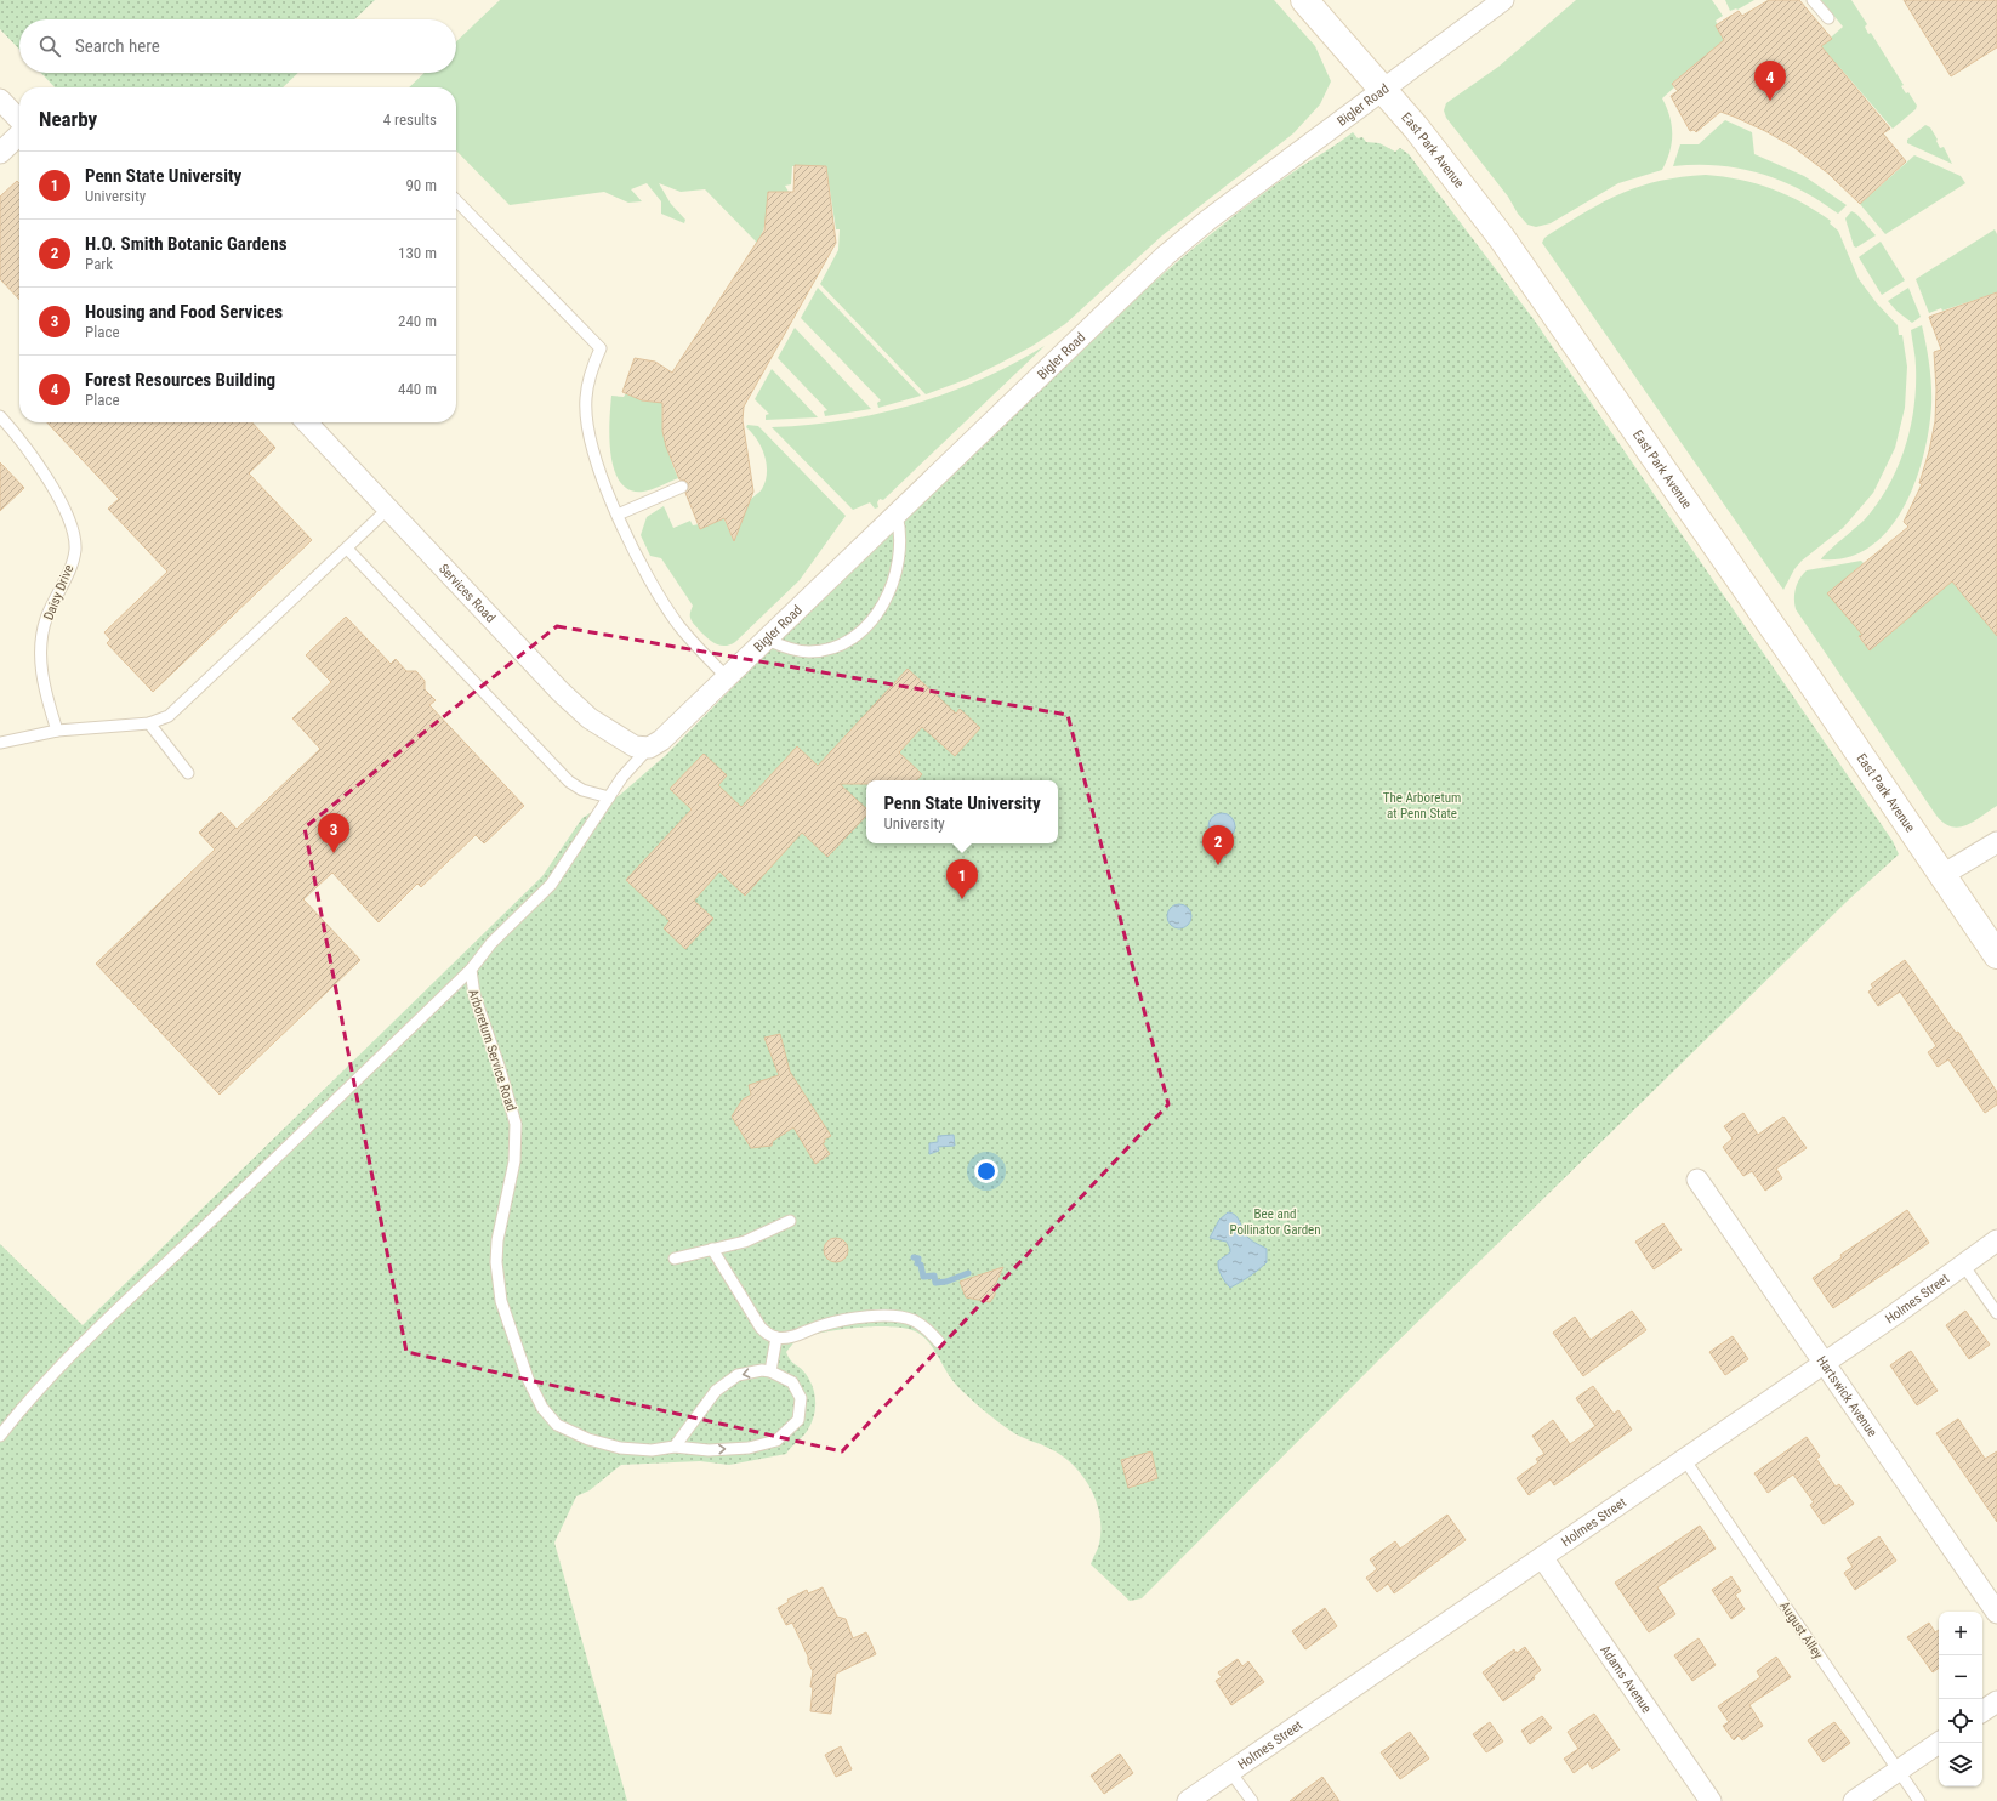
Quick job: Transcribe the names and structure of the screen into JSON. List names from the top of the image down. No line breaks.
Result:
{"streets":{"main road":["East Park Avenue"],"street":["Bigler Road","Services Road","Holmes Street","Hartswick Avenue","Adams Avenue"],"lane":["Daisy Drive","Arboretum Service Road","August Alley"]},"crossings":[["Bigler Road","East Park Avenue"],["Bigler Road","Services Road"],["Bigler Road","Arboretum Service Road"],["Services Road","Arboretum Service Road"],["Holmes Street","Hartswick Avenue"],["Holmes Street","August Alley"],["Holmes Street","Adams Avenue"]],"parks":["The Arboretum at Penn State","Bee and Pollinator Garden"],"page":{"search":"Search here","pins":["4","3","2","1"],"heading":["Nearby","4 results"],"list":[{"mark":"1","name":"Penn State University","note":"University","value":"90 m"},{"mark":"2","name":"H.O. Smith Botanic Gardens","note":"Park","value":"130 m"},{"mark":"3","name":"Housing and Food Services","note":"Place","value":"240 m"},{"mark":"4","name":"Forest Resources Building","note":"Place","value":"440 m"}],"popup":["Penn State University","University"],"map_buttons":["+","−"]}}
